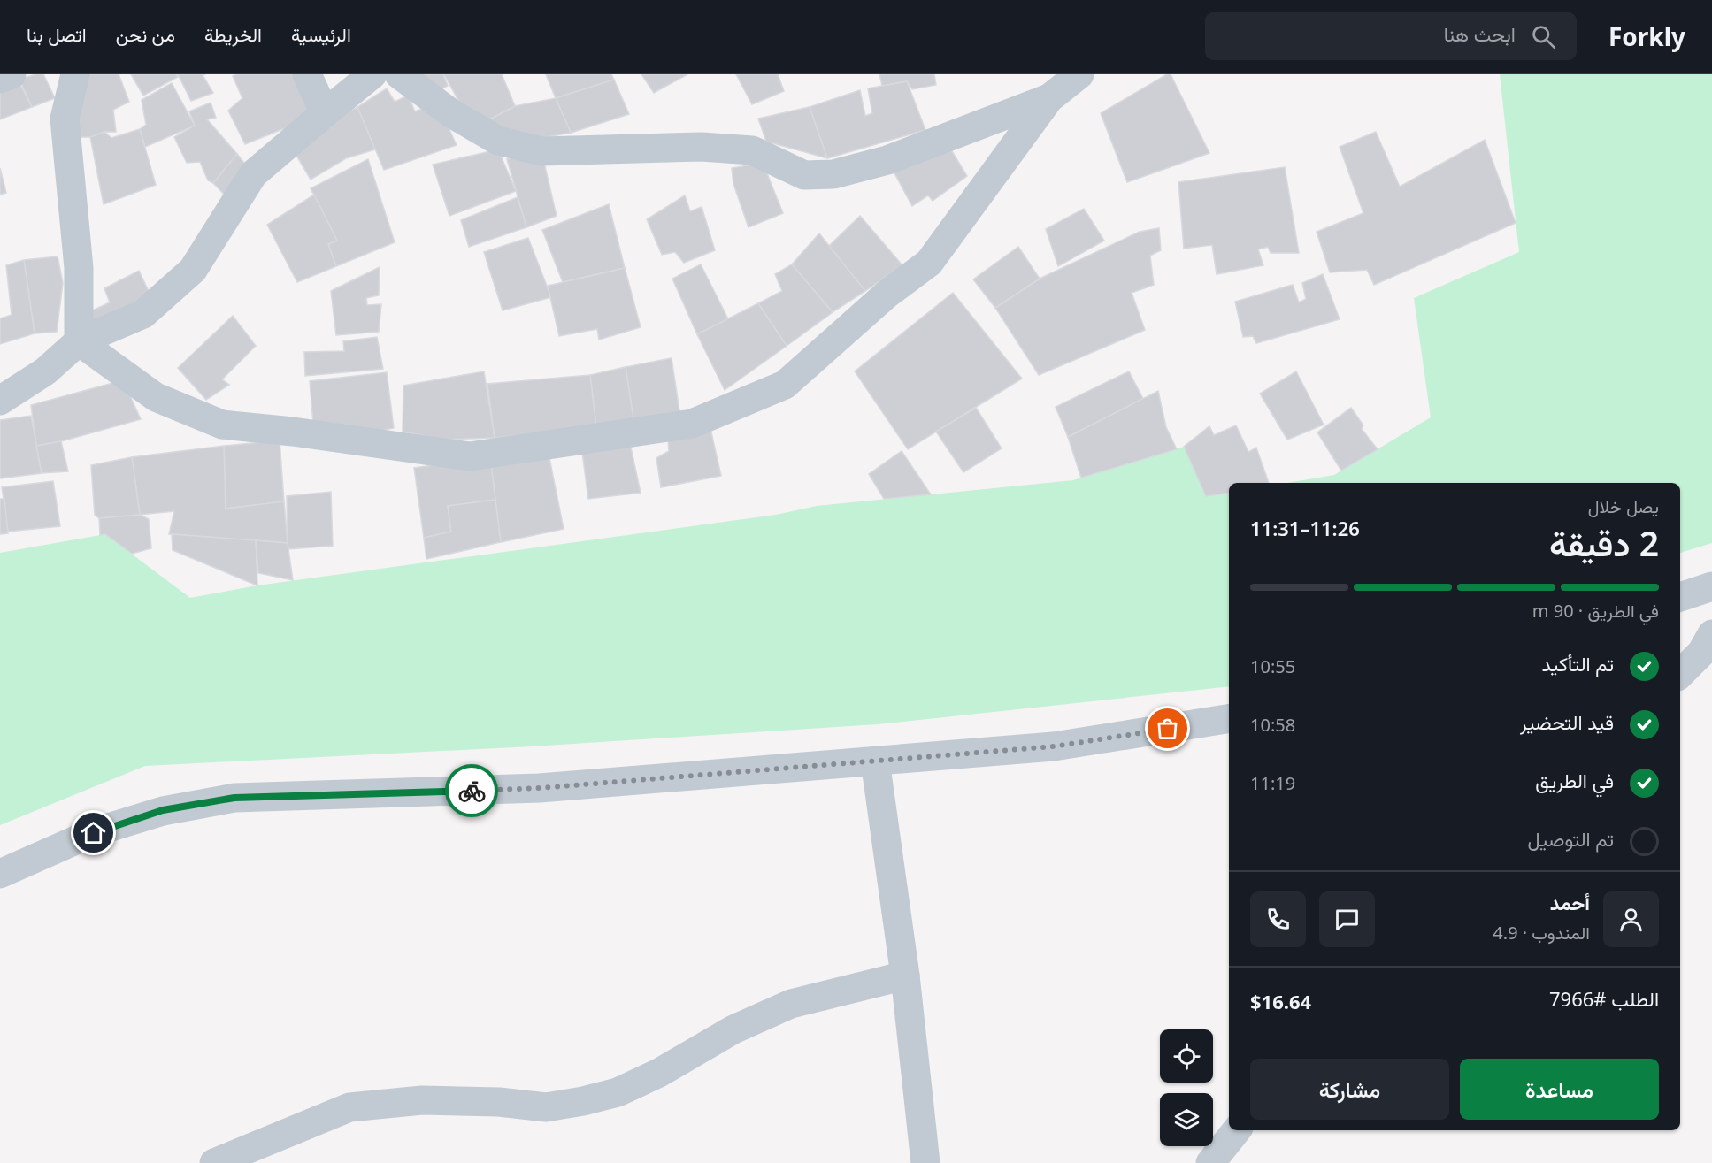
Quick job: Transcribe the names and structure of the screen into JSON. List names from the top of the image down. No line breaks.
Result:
{"page":{"header":"Forkly","search":"ابحث هنا","nav":["الرئيسية","الخريطة","من نحن","اتصل بنا"],"heading":["2 دقيقة","يصل خلال","11:26–11:31"],"panel":["أحمد","المندوب · 4.9","الطلب #7966","$16.64"],"bar":"في الطريق · 90 m","list":[["تم التأكيد","10:55"],["قيد التحضير","10:58"],["في الطريق","11:19"],"تم التوصيل"],"buttons":["مساعدة","مشاركة"]}}
